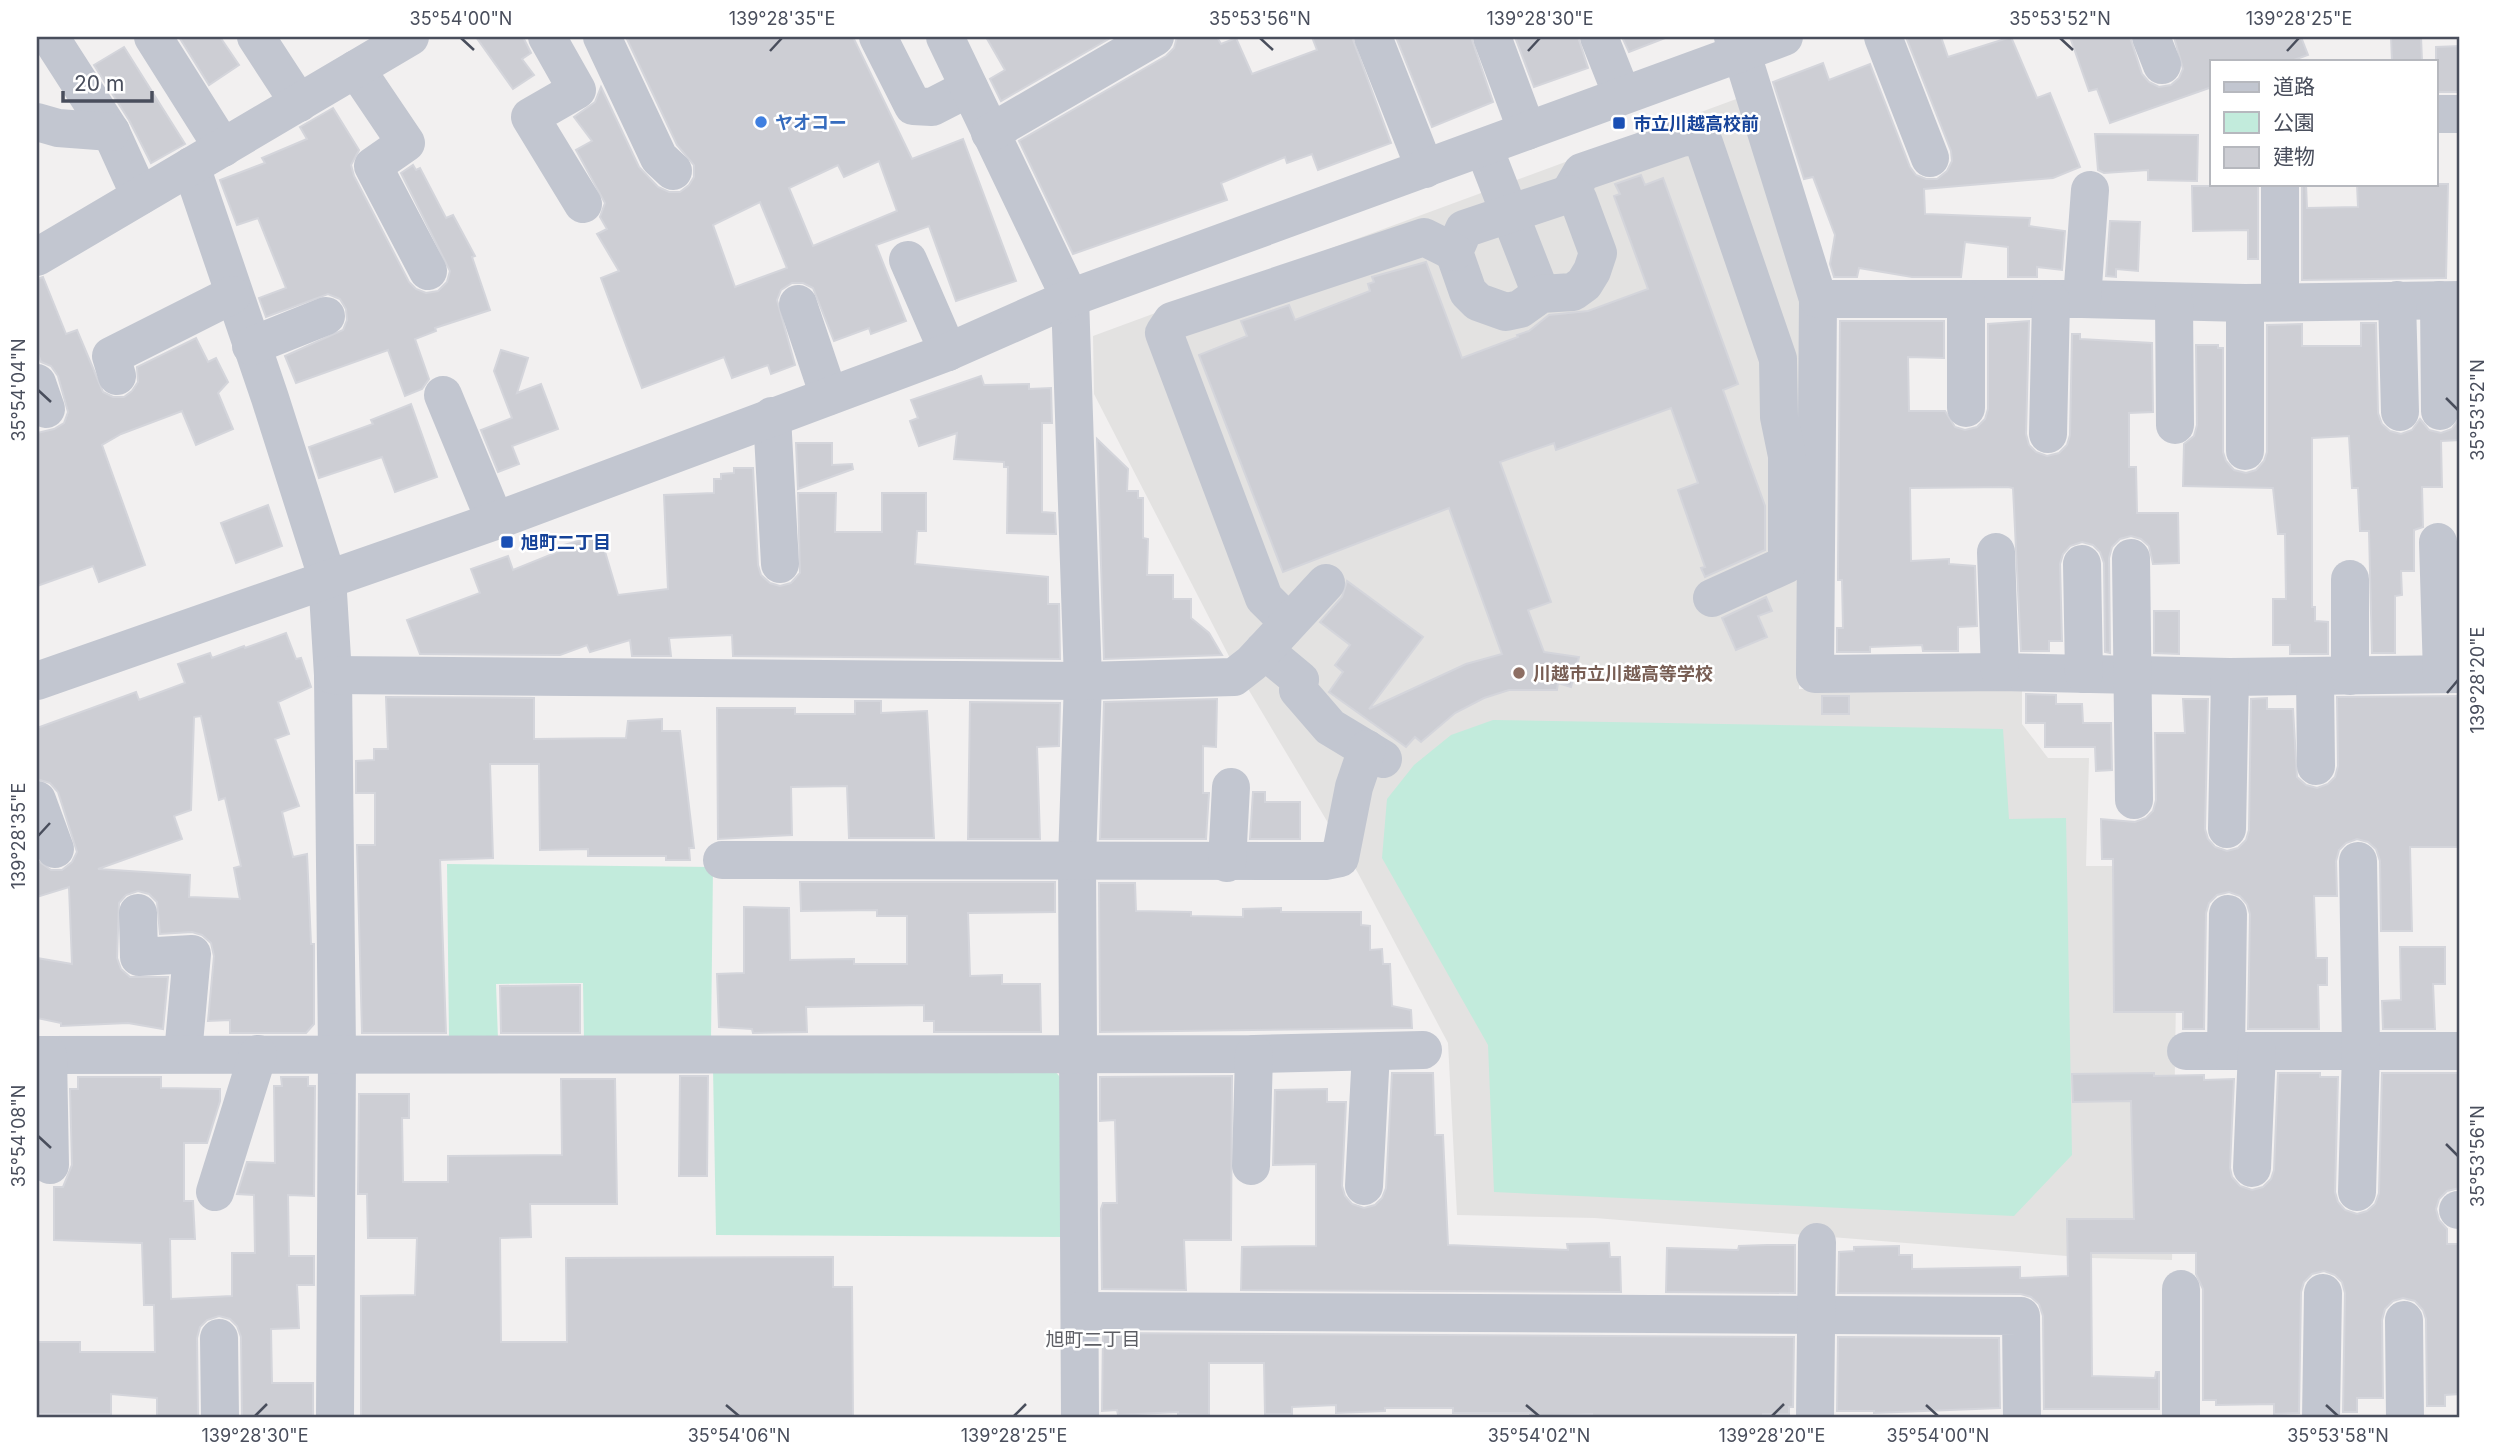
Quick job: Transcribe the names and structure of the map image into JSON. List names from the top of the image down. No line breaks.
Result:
{"districts":["旭町二丁目"],"places":{"other":["ヤオコー","川越市立川越高等学校"],"transit":["市立川越高校前","旭町二丁目"]},"legend":["道路","公園","建物"],"scale_bar":"20 m","coordinates":["35°54'00\"N","139°28'35\"E","35°53'56\"N","139°28'30\"E","35°53'52\"N","139°28'25\"E","35°54'04\"N","139°28'20\"E","35°54'08\"N","35°54'06\"N","35°54'02\"N","35°53'58\"N"]}
